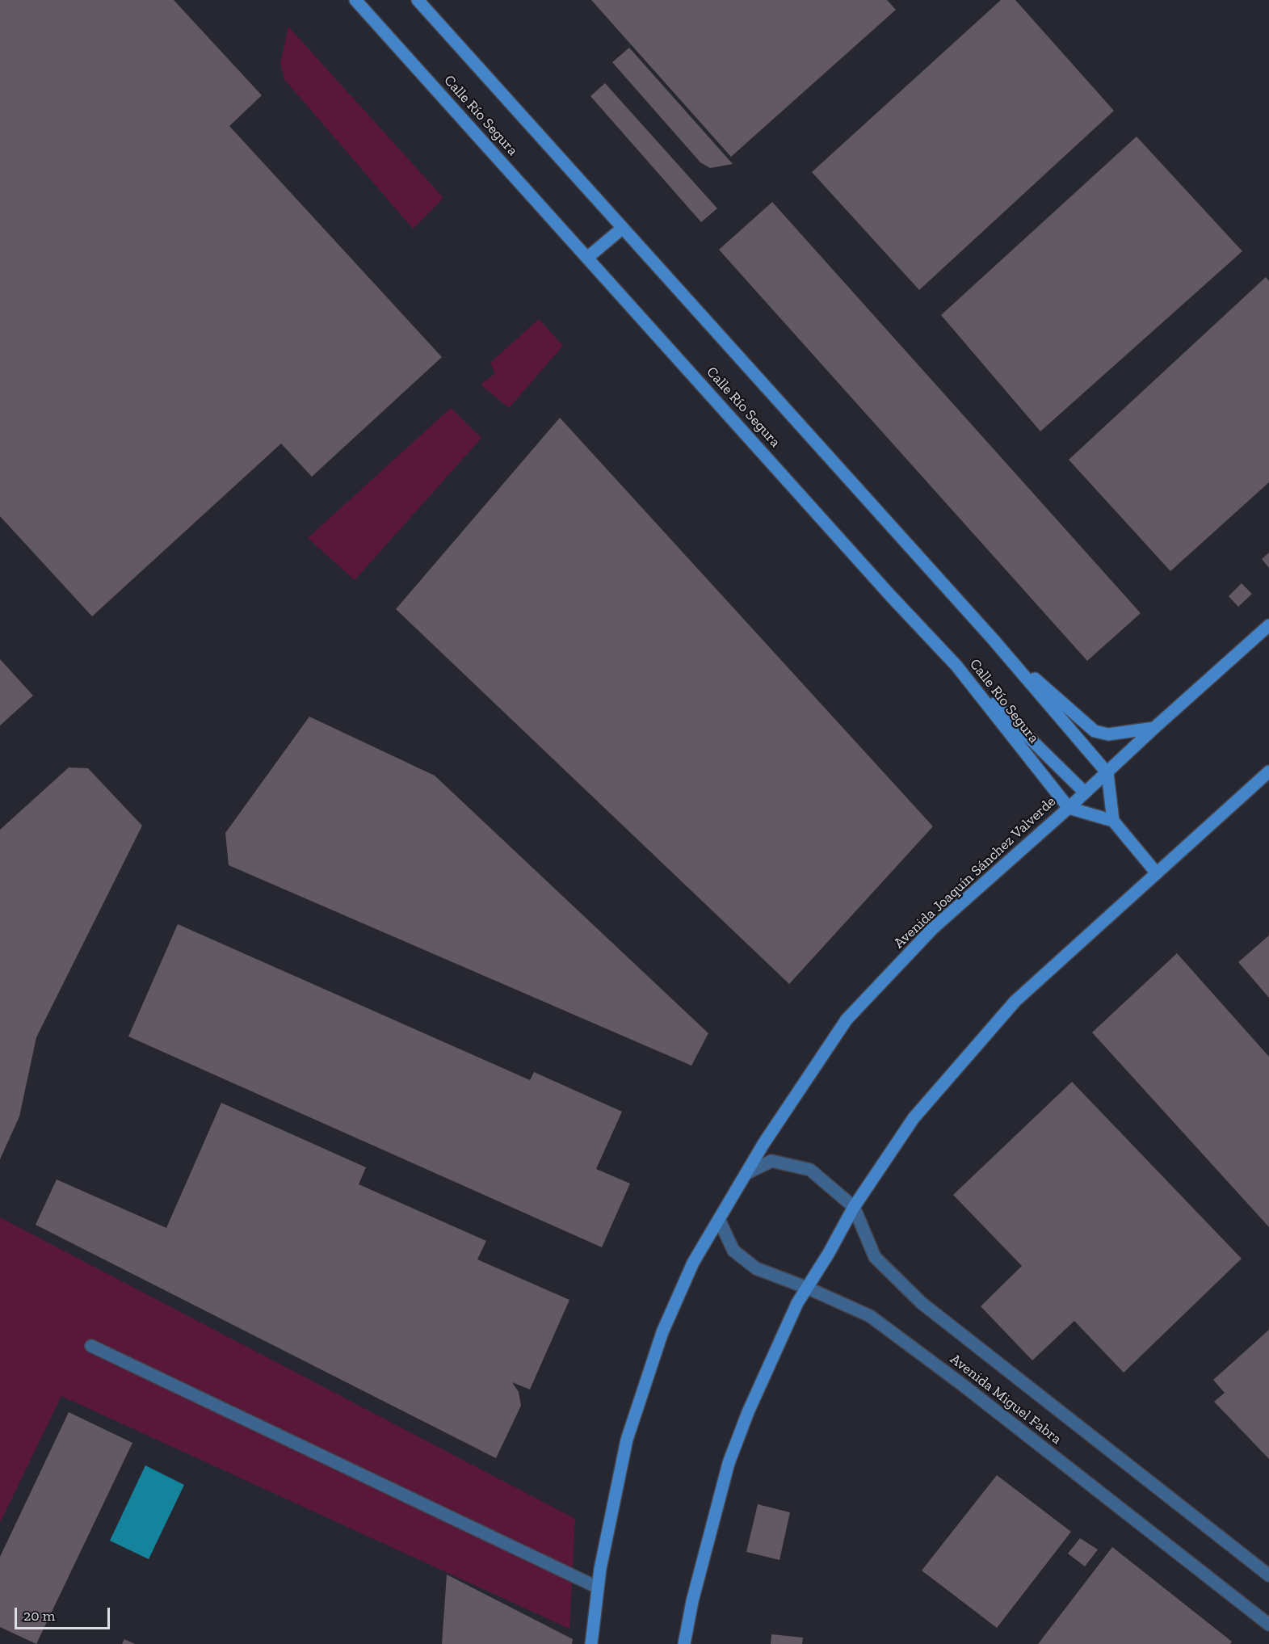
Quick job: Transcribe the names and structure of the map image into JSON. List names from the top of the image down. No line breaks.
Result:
{"streets":{"main road":["Calle Río Segura","Avenida Joaquín Sánchez Valverde"],"street":["Avenida Miguel Fabra"]},"crossings":[["Calle Río Segura","Avenida Joaquín Sánchez Valverde"],["Avenida Joaquín Sánchez Valverde","Avenida Miguel Fabra"]],"scale_bar":"20 m"}
